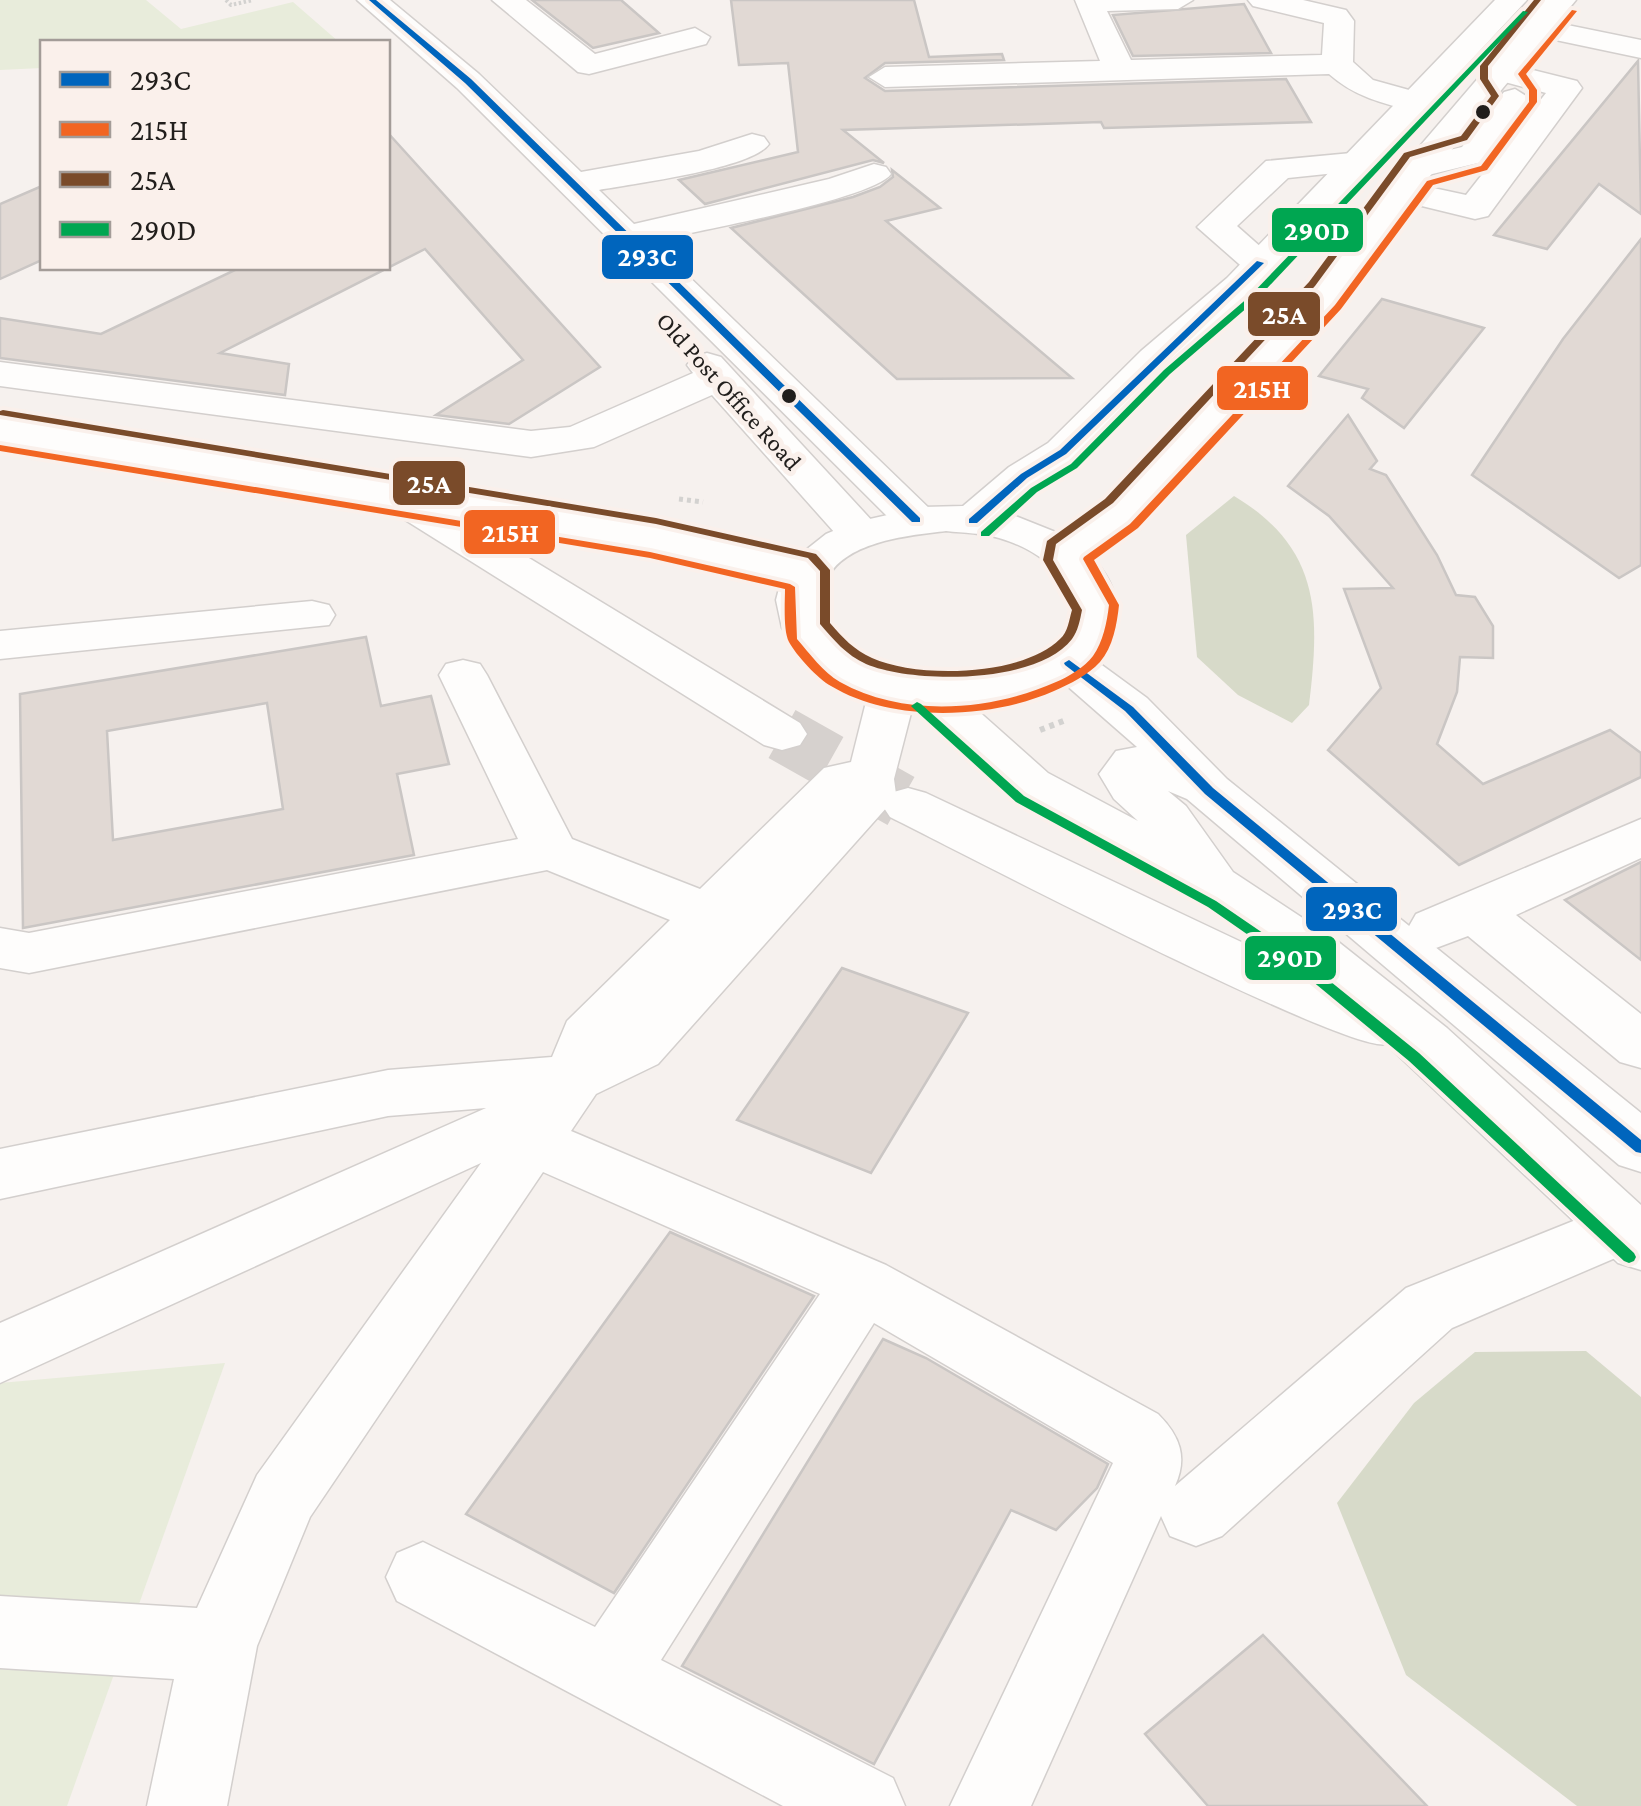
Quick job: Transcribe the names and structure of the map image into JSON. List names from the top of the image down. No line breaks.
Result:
{"streets":{"main road":["Old Post Office Road"]},"lines":["transit line 293C","transit line 25A","transit line 215H","transit line 290D"],"legend":["293C","215H","25A","290D"]}
